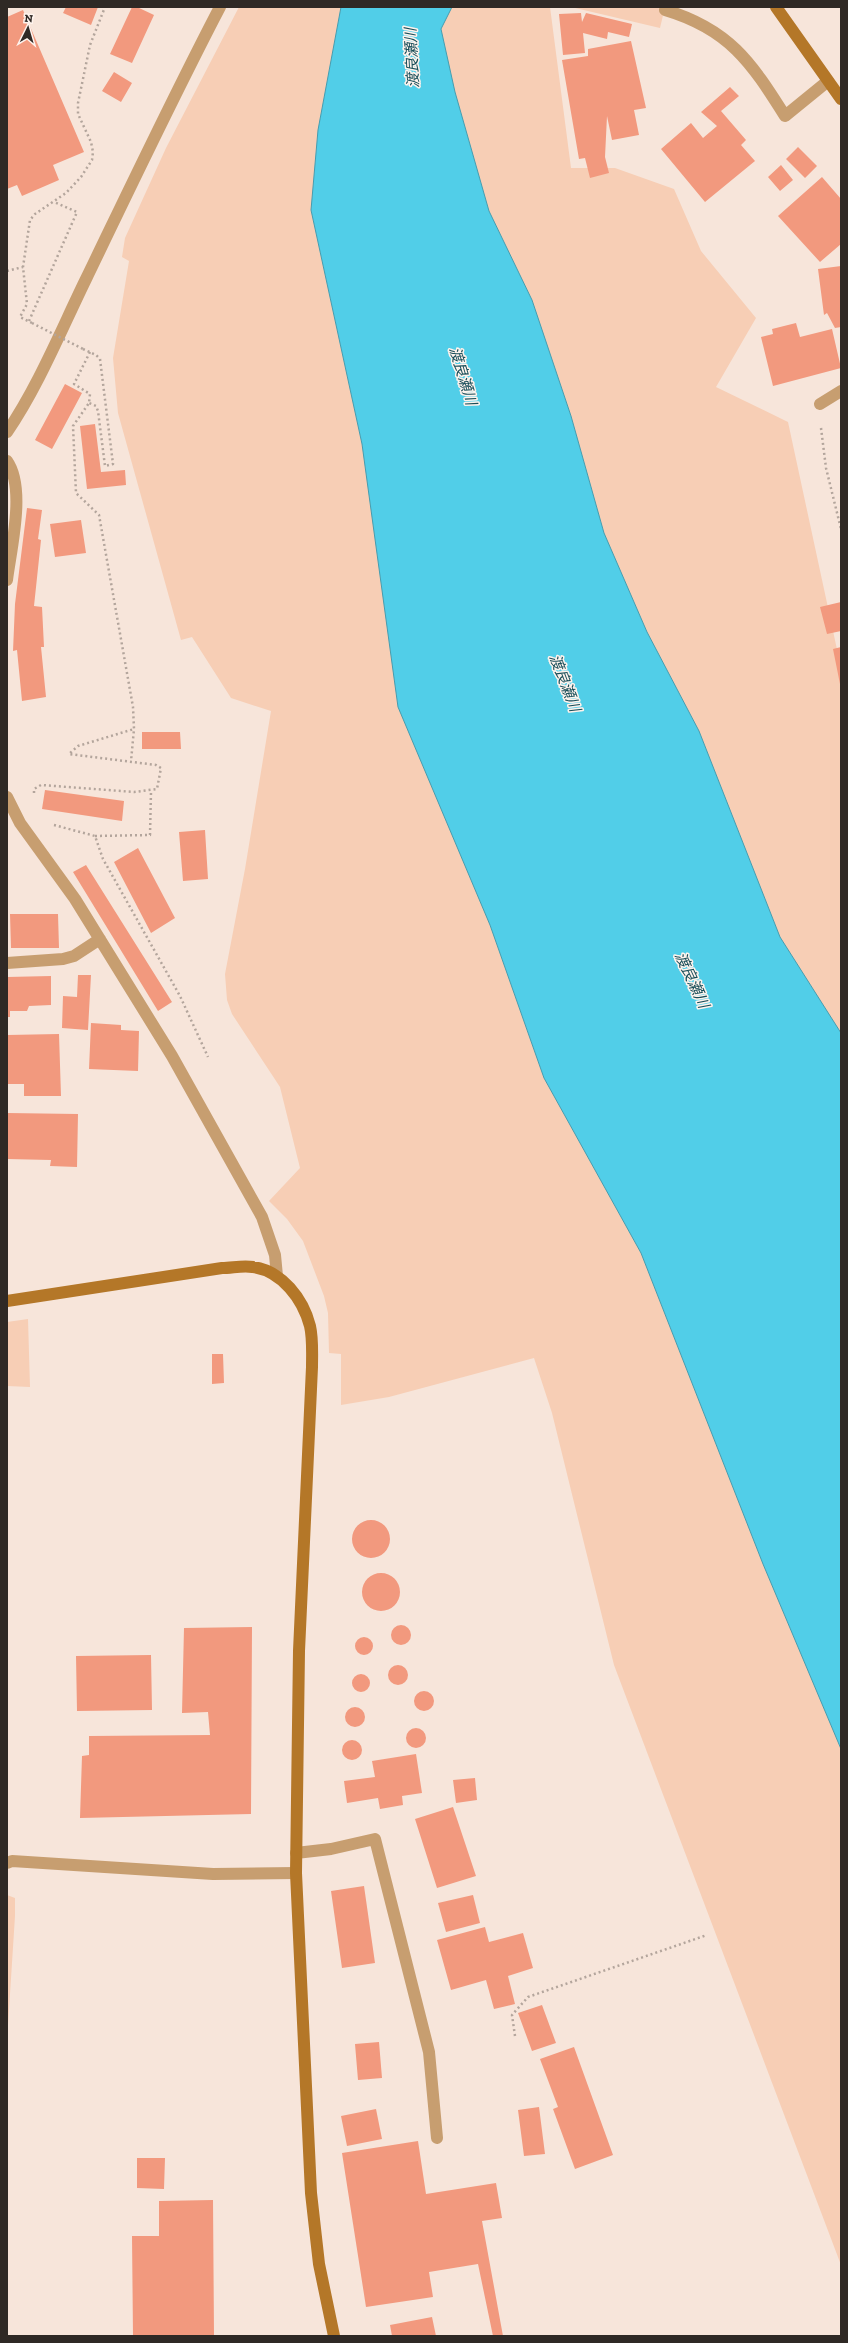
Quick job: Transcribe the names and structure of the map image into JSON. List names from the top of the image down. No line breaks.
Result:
{"water":["渡良瀬川"],"north":"top"}
